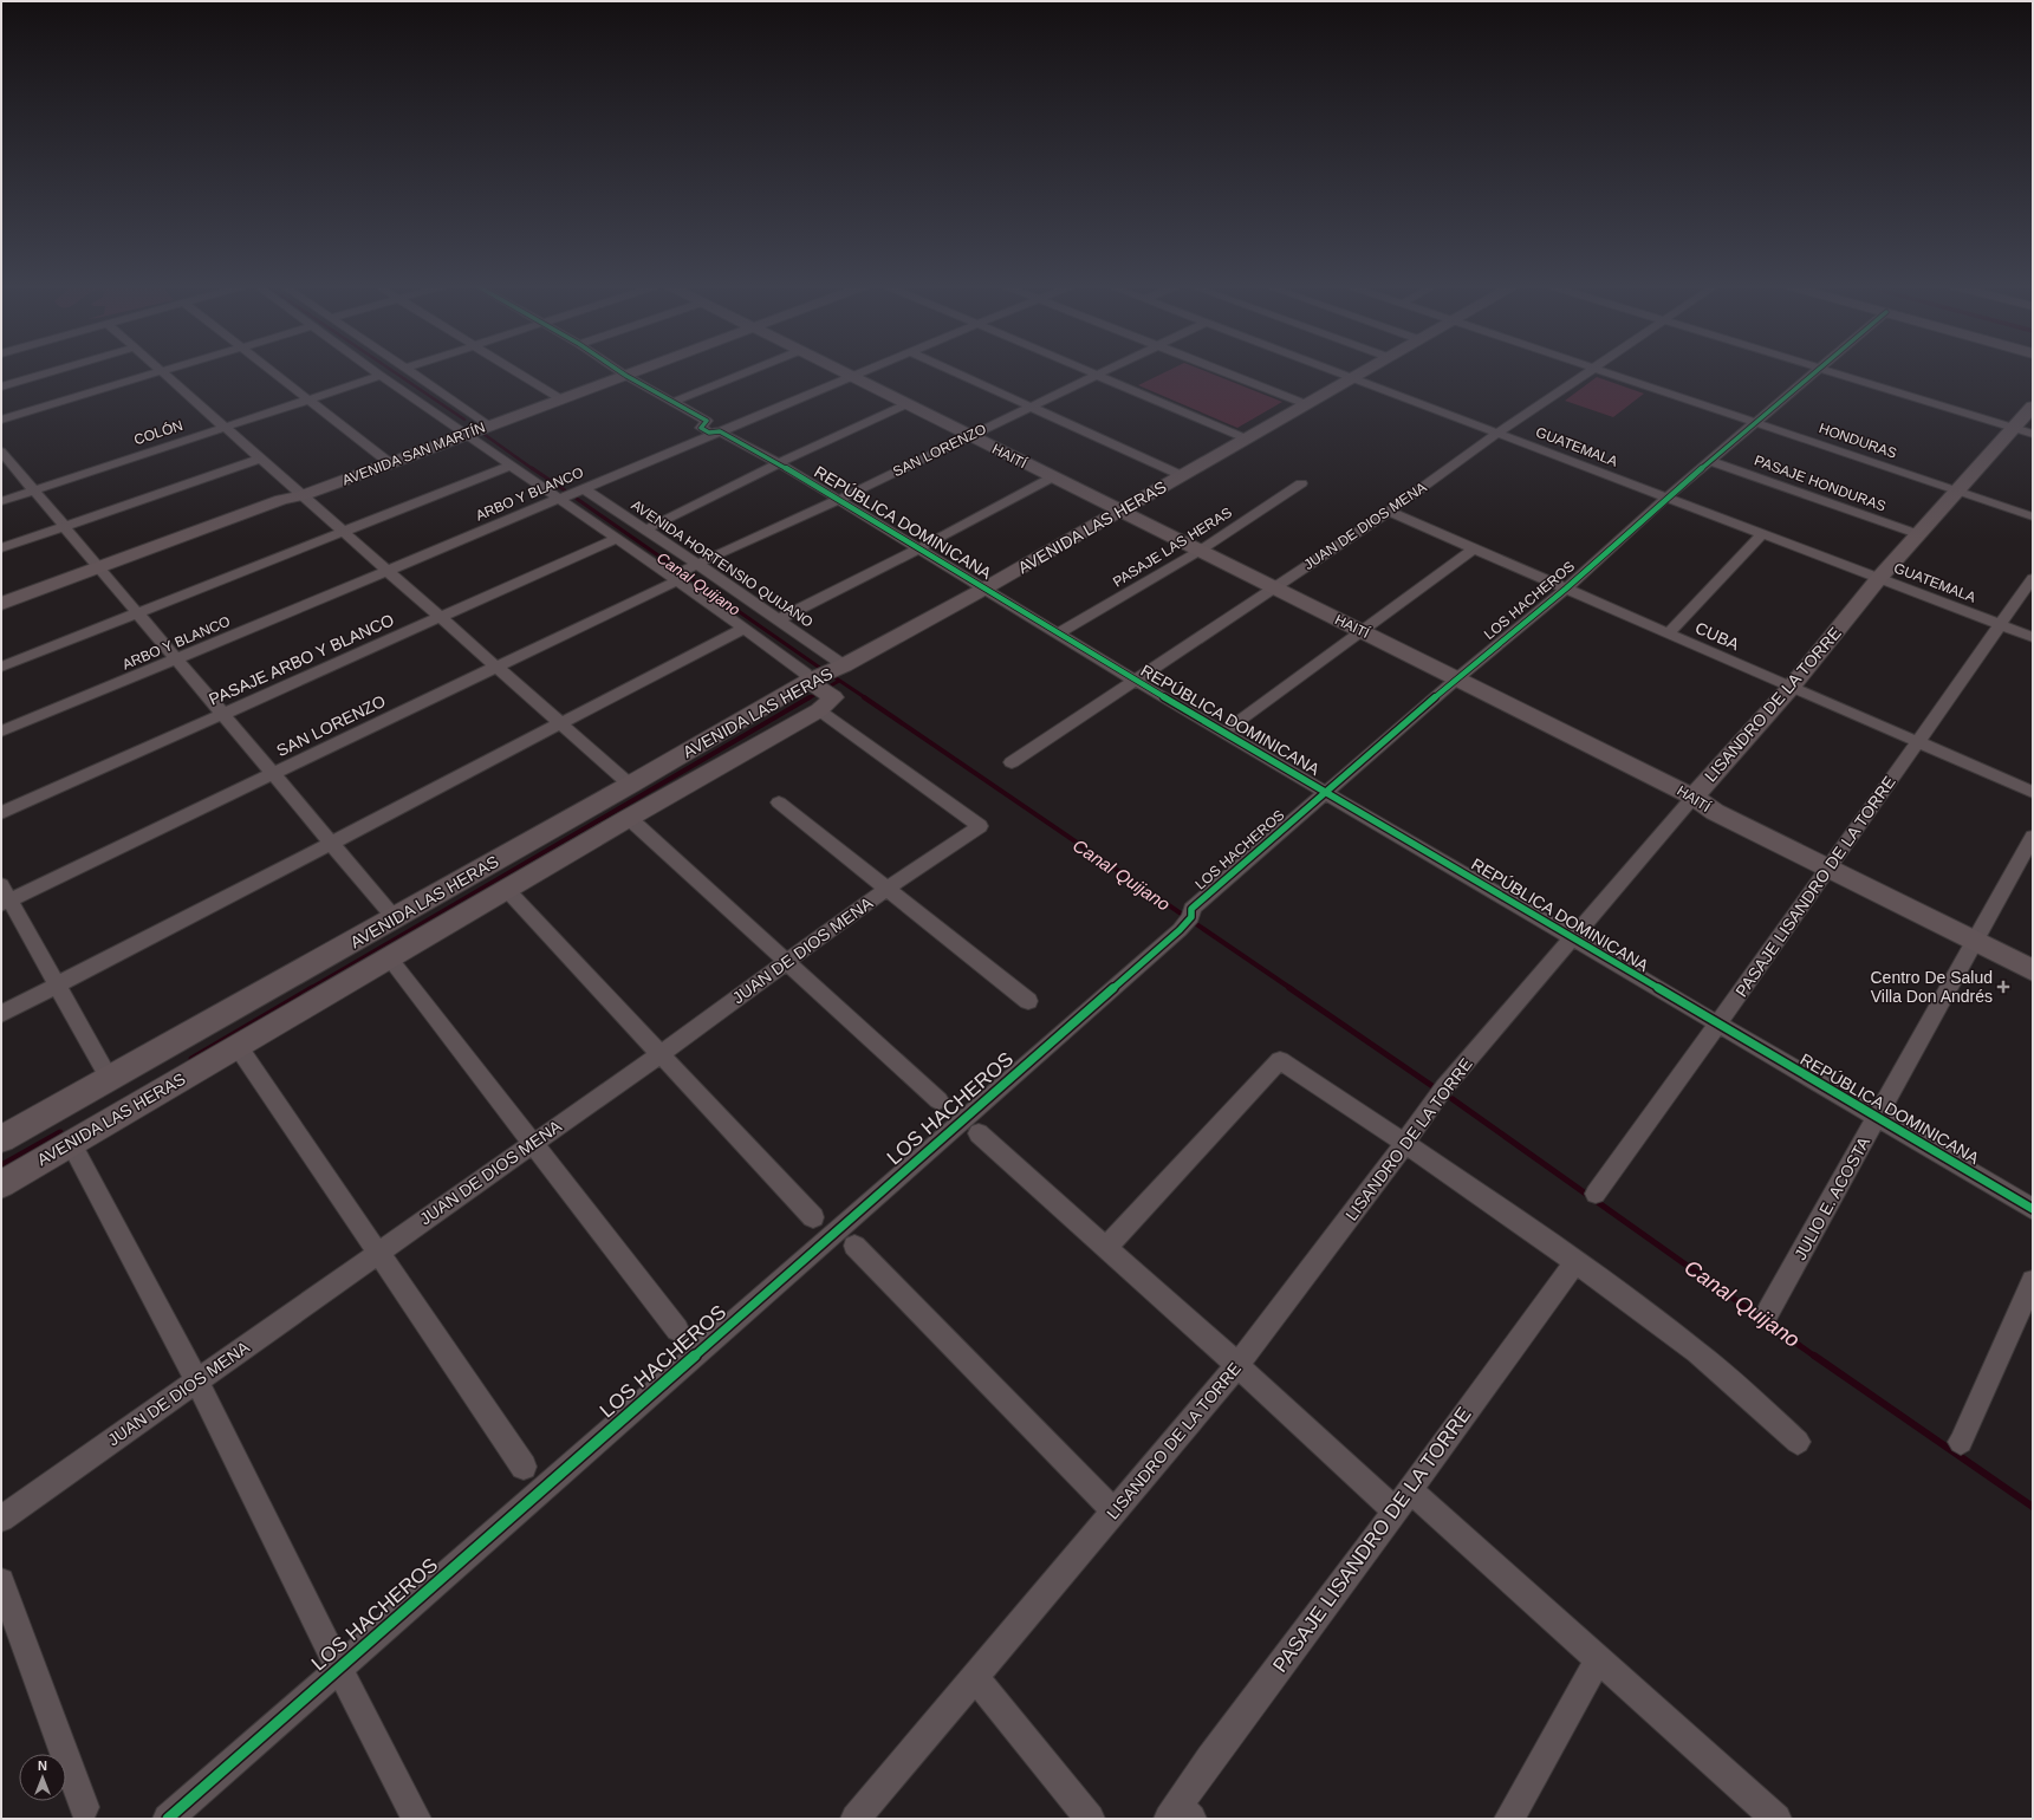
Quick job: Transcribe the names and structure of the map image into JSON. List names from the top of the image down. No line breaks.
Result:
{"streets":{"main road":["AVENIDA SAN MARTÍN","HAITÍ","AVENIDA LAS HERAS","LISANDRO DE LA TORRE"],"street":["COLÓN","HONDURAS","GUATEMALA","SAN LORENZO","PASAJE HONDURAS","ARBO Y BLANCO","REPÚBLICA DOMINICANA","JUAN DE DIOS MENA","PASAJE LAS HERAS","AVENIDA HORTENSIO QUIJANO","LOS HACHEROS","CUBA","PASAJE ARBO Y BLANCO","PASAJE LISANDRO DE LA TORRE","JULIO E. ACOSTA"]},"crossings":[["HONDURAS","LOS HACHEROS"],["HONDURAS","LISANDRO DE LA TORRE"],["GUATEMALA","JUAN DE DIOS MENA"],["GUATEMALA","AVENIDA LAS HERAS"],["GUATEMALA","LOS HACHEROS"],["GUATEMALA","LISANDRO DE LA TORRE"],["GUATEMALA","PASAJE LISANDRO DE LA TORRE"],["SAN LORENZO","HAITÍ"],["SAN LORENZO","REPÚBLICA DOMINICANA"],["SAN LORENZO","AVENIDA HORTENSIO QUIJANO"],["AVENIDA SAN MARTÍN","REPÚBLICA DOMINICANA"],["HAITÍ","ARBO Y BLANCO"],["HAITÍ","JUAN DE DIOS MENA"],["HAITÍ","AVENIDA LAS HERAS"],["HAITÍ","PASAJE LAS HERAS"],["HAITÍ","LOS HACHEROS"],["HAITÍ","LISANDRO DE LA TORRE"],["HAITÍ","PASAJE LISANDRO DE LA TORRE"],["HAITÍ","JULIO E. ACOSTA"],["PASAJE HONDURAS","LOS HACHEROS"],["PASAJE HONDURAS","LISANDRO DE LA TORRE"],["ARBO Y BLANCO","REPÚBLICA DOMINICANA"],["ARBO Y BLANCO","AVENIDA HORTENSIO QUIJANO"],["REPÚBLICA DOMINICANA","JUAN DE DIOS MENA"],["REPÚBLICA DOMINICANA","AVENIDA LAS HERAS"],["REPÚBLICA DOMINICANA","PASAJE LAS HERAS"],["REPÚBLICA DOMINICANA","LOS HACHEROS"],["REPÚBLICA DOMINICANA","LISANDRO DE LA TORRE"],["REPÚBLICA DOMINICANA","PASAJE LISANDRO DE LA TORRE"],["REPÚBLICA DOMINICANA","JULIO E. ACOSTA"],["JUAN DE DIOS MENA","AVENIDA LAS HERAS"],["JUAN DE DIOS MENA","CUBA"],["AVENIDA LAS HERAS","AVENIDA HORTENSIO QUIJANO"],["LOS HACHEROS","CUBA"],["CUBA","LISANDRO DE LA TORRE"],["CUBA","PASAJE LISANDRO DE LA TORRE"]],"water":["Canal Quijano"],"places":{"health":["Centro De Salud Villa Don Andrés"]},"north":"top"}
